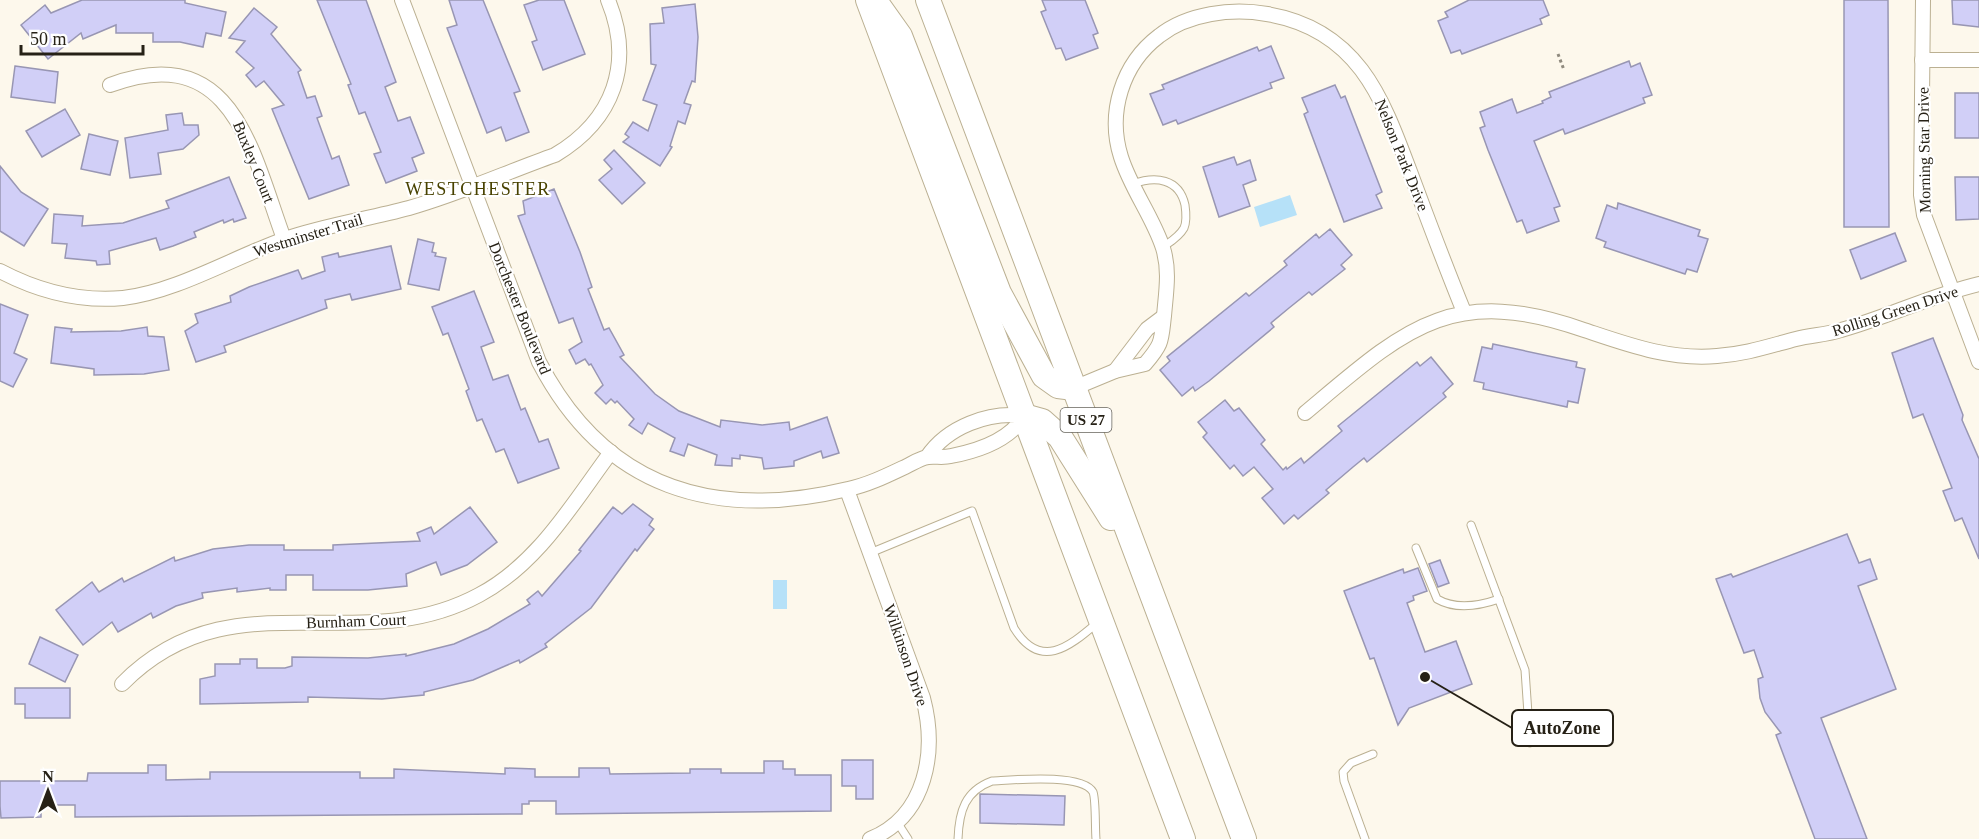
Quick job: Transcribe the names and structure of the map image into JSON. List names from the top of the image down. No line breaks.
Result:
{"streets":{"highway":["US 27"],"street":["Morning Star Drive","Nelson Park Drive","Buxley Court","Westminster Trail","Dorchester Boulevard","Rolling Green Drive","Burnham Court","Wilkinson Drive"]},"crossings":[["Morning Star Drive","Rolling Green Drive"],["Nelson Park Drive","Rolling Green Drive"],["Buxley Court","Westminster Trail"],["Westminster Trail","Dorchester Boulevard"],["Dorchester Boulevard","Burnham Court"],["Dorchester Boulevard","Wilkinson Drive"]],"districts":["WESTCHESTER"],"places":["AutoZone"],"scale_bar":"50 m","north":"top"}
